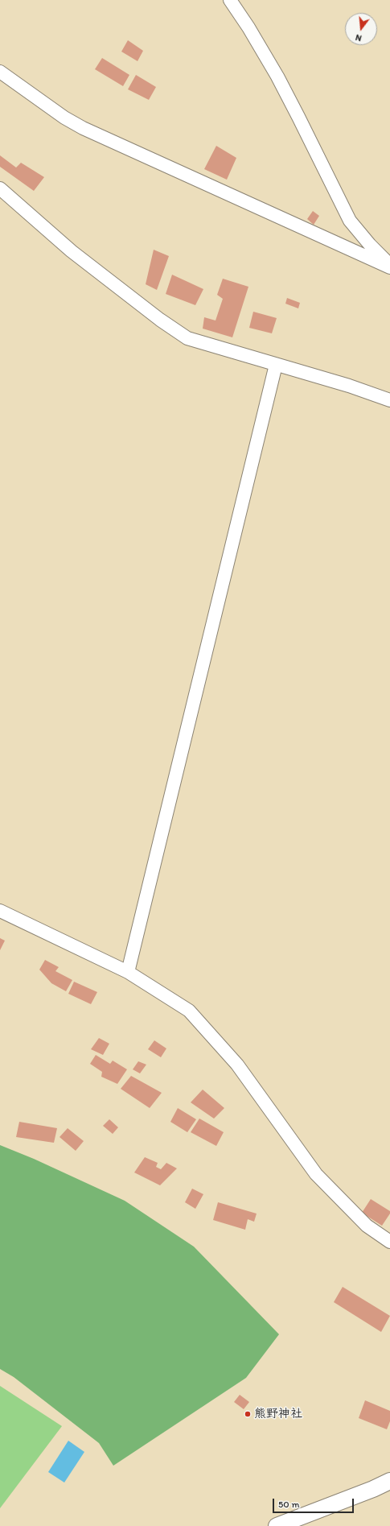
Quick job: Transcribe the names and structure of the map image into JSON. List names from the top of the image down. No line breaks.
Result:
{"places":["熊野神社"],"scale_bar":"50 m","north":"bottom"}
